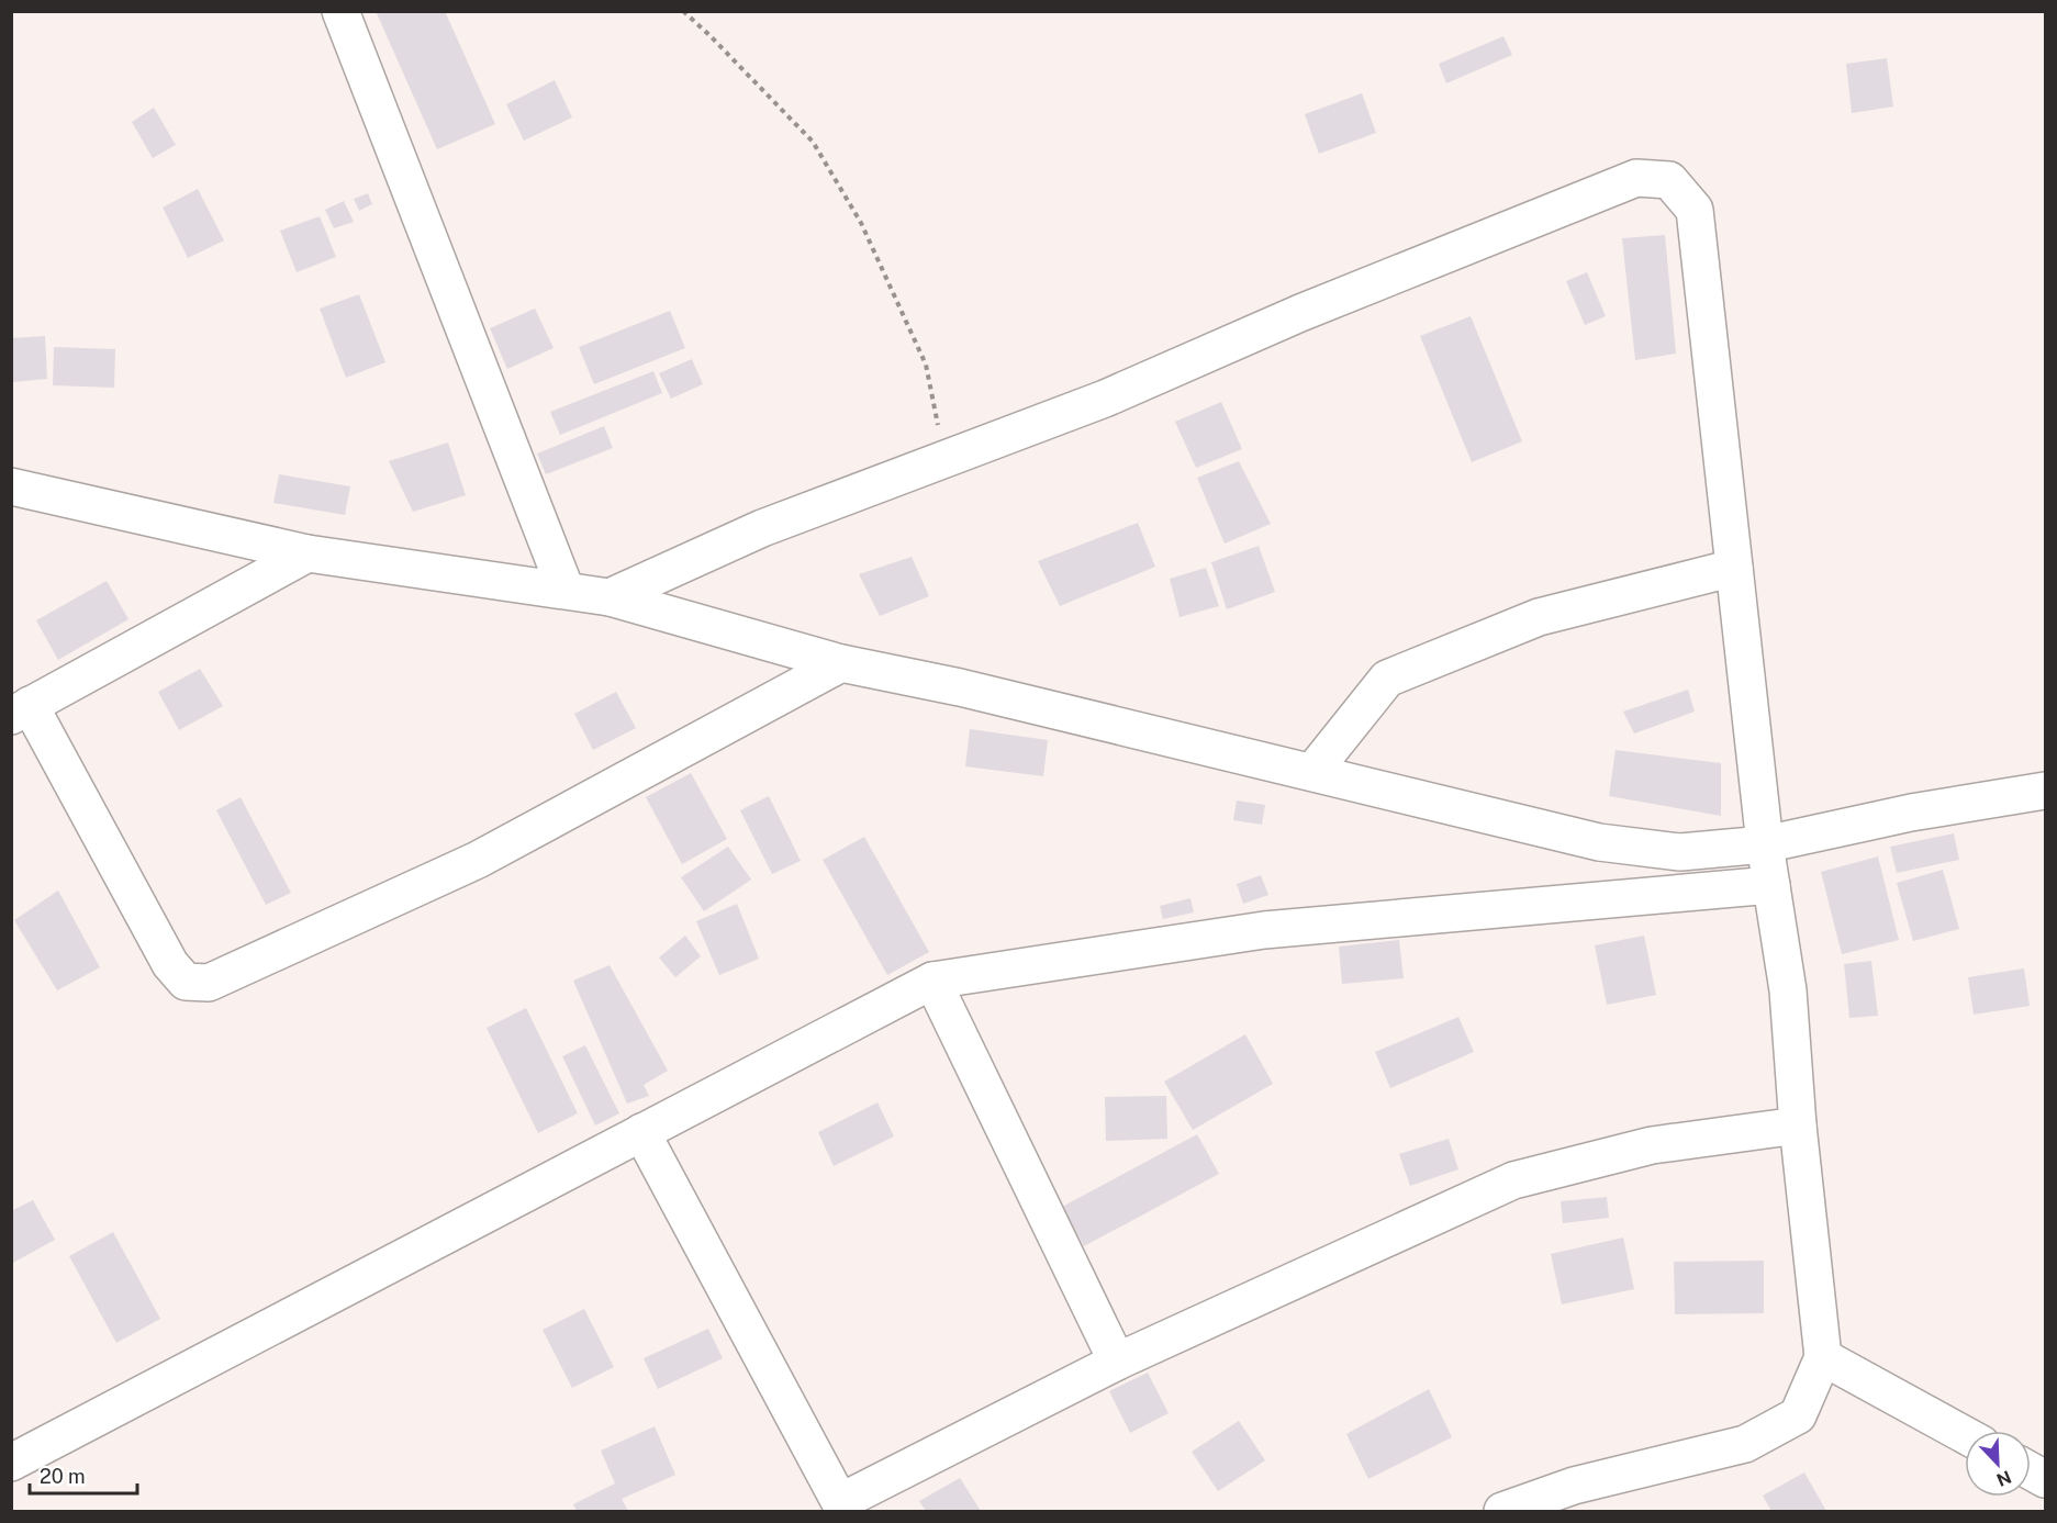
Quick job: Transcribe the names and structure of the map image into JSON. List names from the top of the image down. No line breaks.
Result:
{"scale_bar":"20 m","north":"bottom right"}
